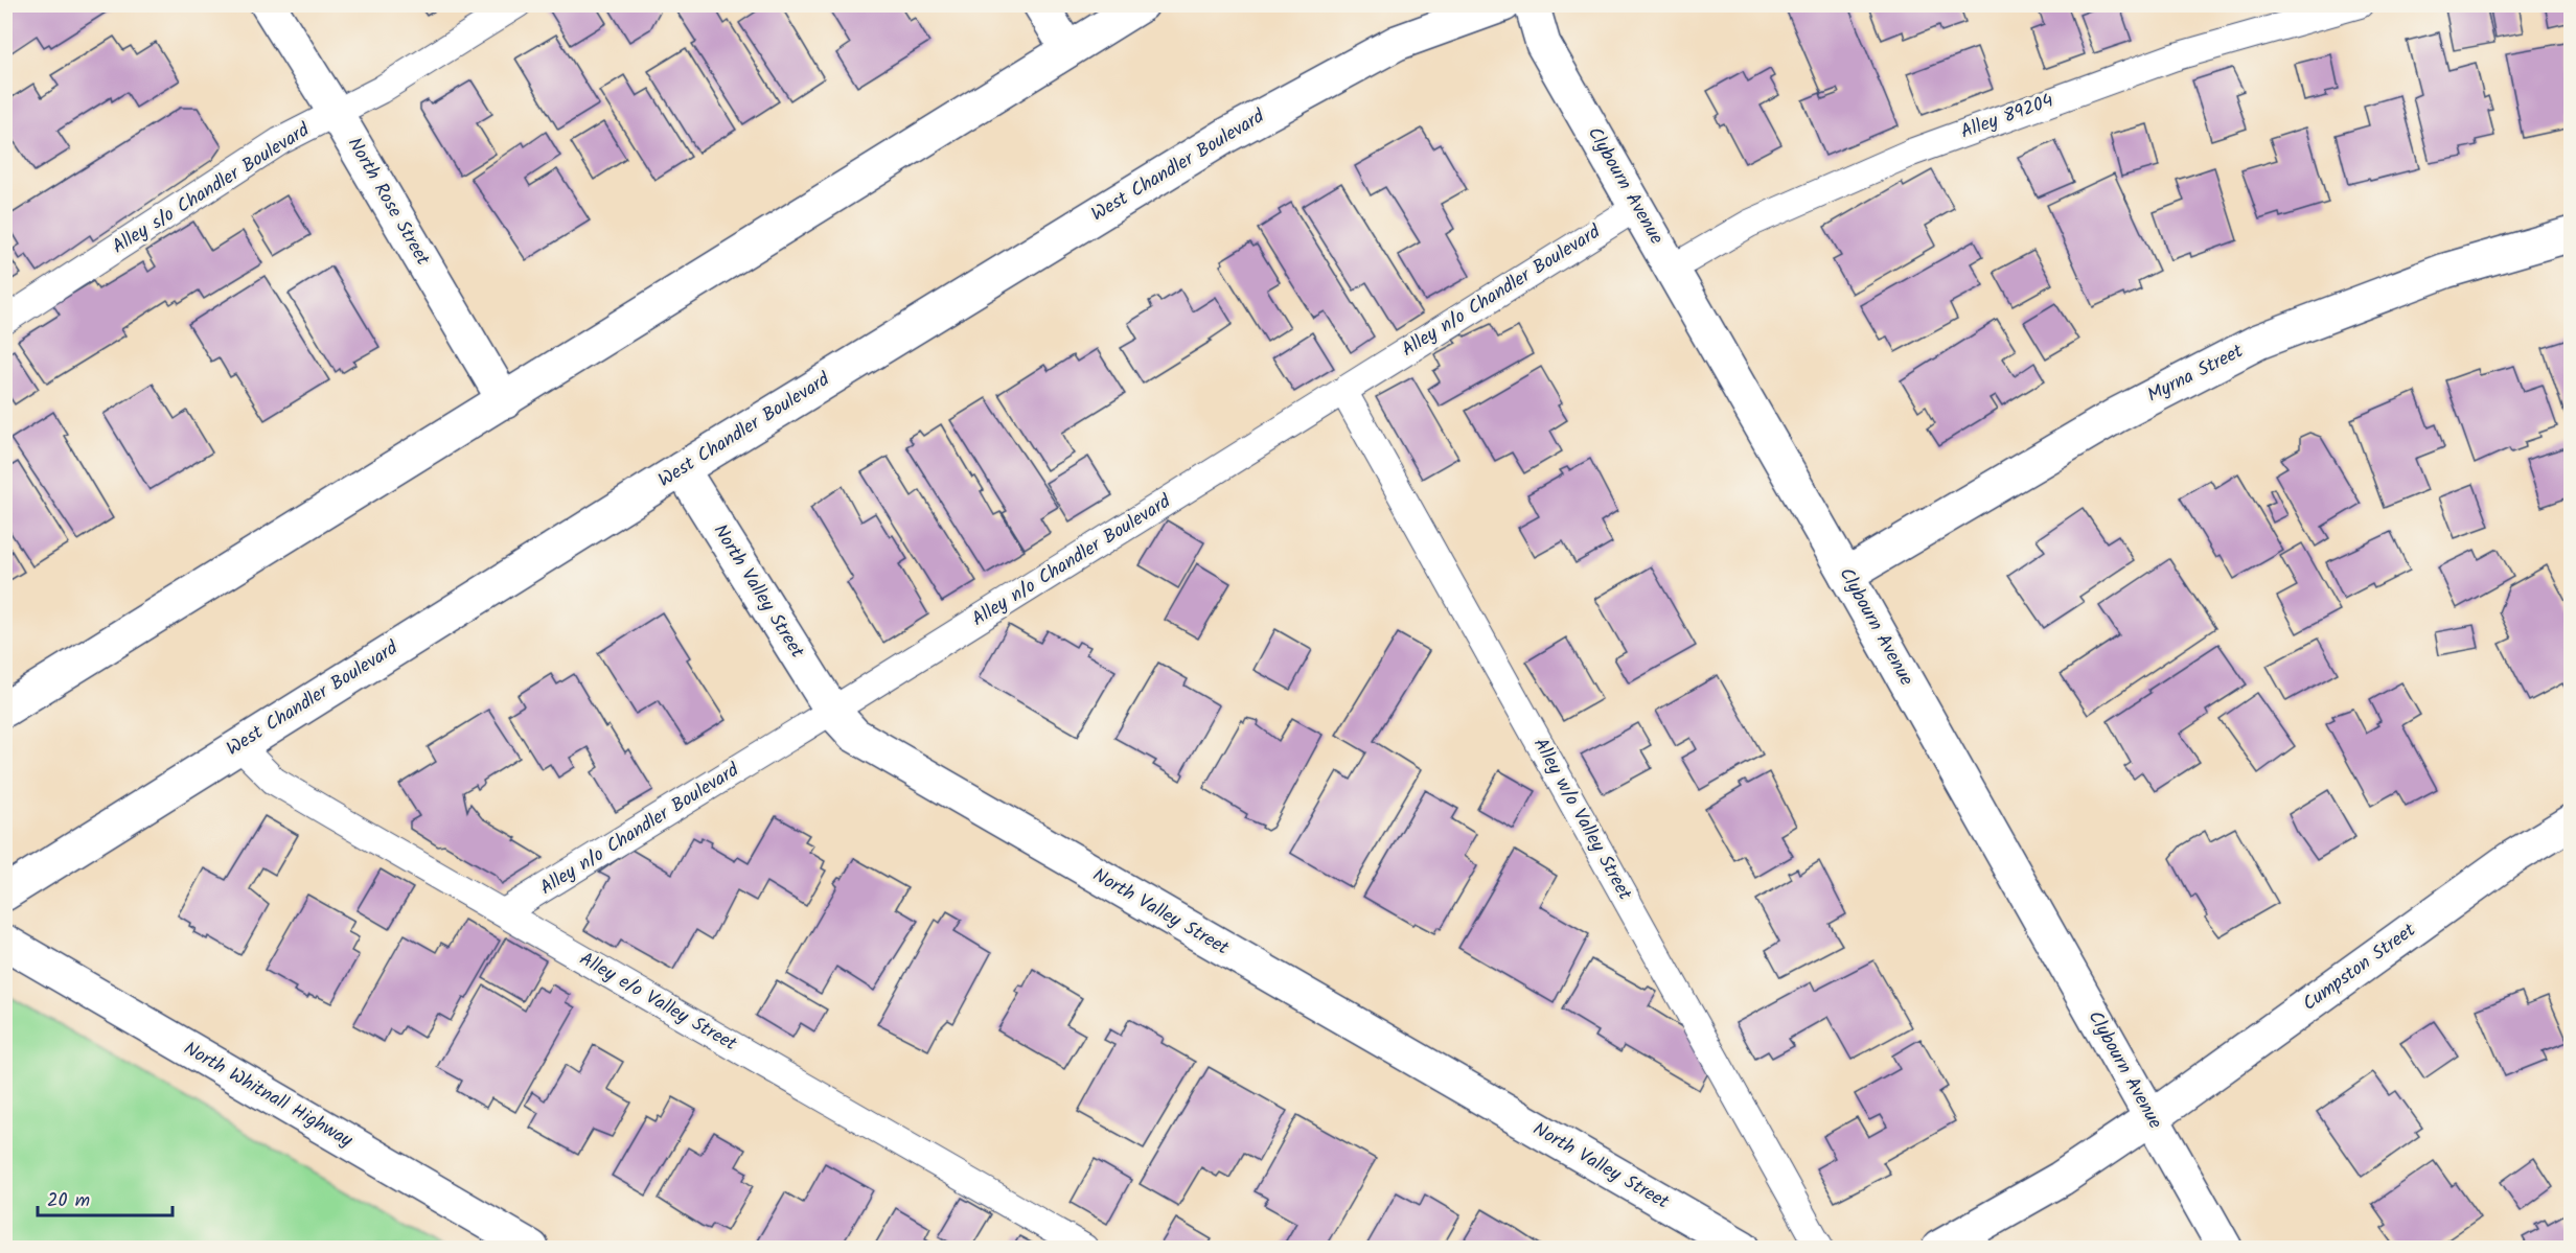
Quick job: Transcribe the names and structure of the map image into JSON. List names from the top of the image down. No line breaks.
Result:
{"streets":{"main road":["West Chandler Boulevard","Clybourn Avenue","North Rose Street","Myrna Street","North Valley Street","Cumpston Street","North Whitnall Highway"],"lane":["Alley 89204","Alley s/o Chandler Boulevard","Alley n/o Chandler Boulevard","Alley w/o Valley Street","Alley e/o Valley Street"]},"crossings":[["Alley 89204","Clybourn Avenue"],["West Chandler Boulevard","North Valley Street"],["West Chandler Boulevard","Alley e/o Valley Street"],["Clybourn Avenue","Alley n/o Chandler Boulevard"],["Clybourn Avenue","Myrna Street"],["Clybourn Avenue","Cumpston Street"],["Alley s/o Chandler Boulevard","North Rose Street"],["Alley n/o Chandler Boulevard","North Valley Street"],["Alley n/o Chandler Boulevard","Alley w/o Valley Street"],["Alley n/o Chandler Boulevard","Alley e/o Valley Street"]],"scale_bar":"20 m"}
